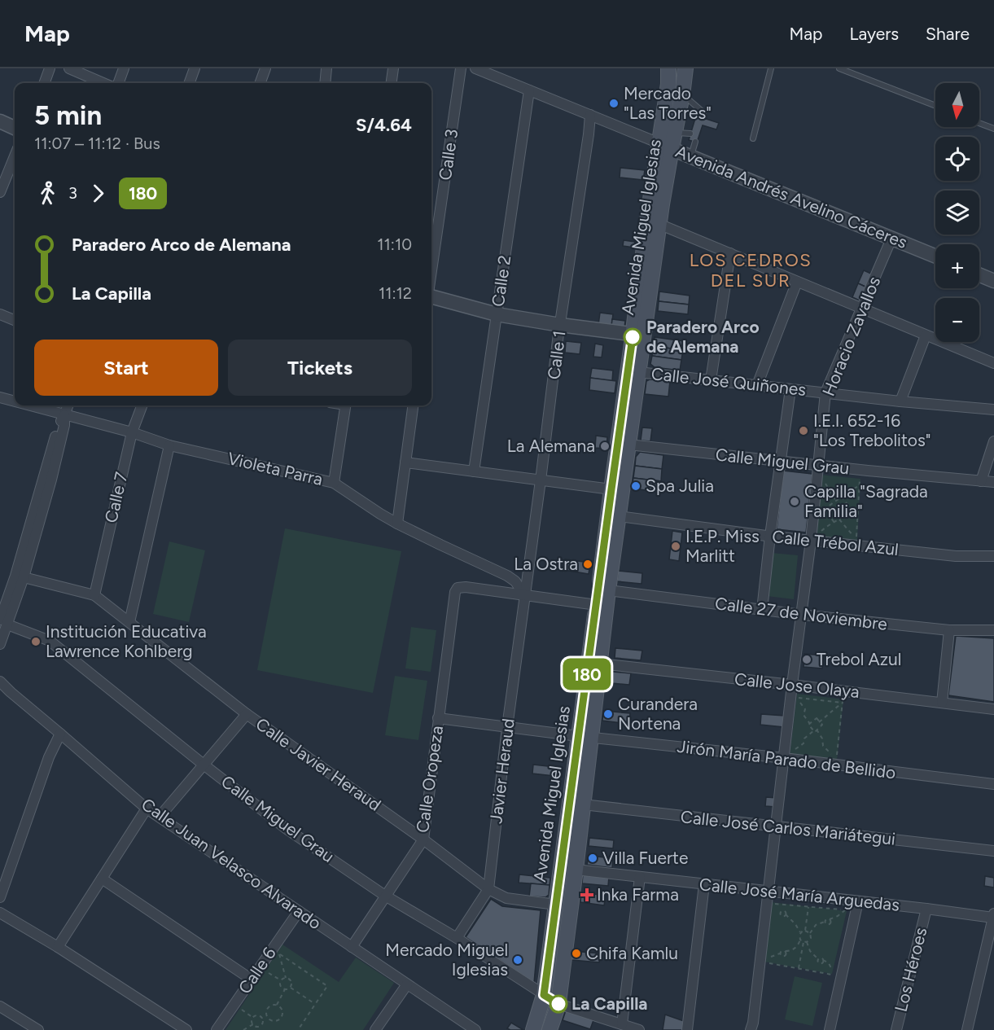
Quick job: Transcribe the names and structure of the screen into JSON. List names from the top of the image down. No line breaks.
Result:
{"streets":{"main road":["Avenida Miguel Iglesias"],"street":["Calle 3","Avenida Andrés Avelino Cáceres","Calle 2","Horacio Zavallos","Calle 1","Calle José Quiñones","Calle Miguel Grau","Violeta Parra","Calle 7","Calle Trébol Azul","Calle 27 de Noviembre","Calle Jose Olaya","Jirón María Parado de Bellido","Calle Javier Heraud","Javier Heraud","Calle Oropeza","Calle José Carlos Mariátegui","Calle Juan Velasco Alvarado","Calle José María Arguedas","Los Héroes","Calle 6"]},"crossings":[["Avenida Andrés Avelino Cáceres","Avenida Miguel Iglesias"],["Avenida Andrés Avelino Cáceres","Calle 2"],["Avenida Andrés Avelino Cáceres","Horacio Zavallos"],["Avenida Andrés Avelino Cáceres","Calle 1"],["Avenida Miguel Iglesias","Calle José Quiñones"],["Avenida Miguel Iglesias","Calle Miguel Grau"],["Avenida Miguel Iglesias","Calle Trébol Azul"],["Avenida Miguel Iglesias","Calle 27 de Noviembre"],["Avenida Miguel Iglesias","Calle Jose Olaya"],["Avenida Miguel Iglesias","Jirón María Parado de Bellido"],["Avenida Miguel Iglesias","Calle Javier Heraud"],["Avenida Miguel Iglesias","Calle José Carlos Mariátegui"],["Avenida Miguel Iglesias","Calle José María Arguedas"],["Horacio Zavallos","Calle José Quiñones"],["Horacio Zavallos","Calle Miguel Grau"],["Horacio Zavallos","Calle Trébol Azul"],["Horacio Zavallos","Calle 27 de Noviembre"],["Horacio Zavallos","Calle Jose Olaya"],["Horacio Zavallos","Jirón María Parado de Bellido"],["Horacio Zavallos","Calle José Carlos Mariátegui"],["Horacio Zavallos","Calle José María Arguedas"],["Calle 1","Violeta Parra"],["Calle 1","Javier Heraud"],["Calle 1","Calle Oropeza"],["Calle Miguel Grau","Javier Heraud"],["Calle Miguel Grau","Calle Oropeza"],["Violeta Parra","Calle 7"],["Violeta Parra","Javier Heraud"],["Violeta Parra","Calle Oropeza"],["Calle 7","Calle Javier Heraud"],["Jirón María Parado de Bellido","Javier Heraud"],["Jirón María Parado de Bellido","Calle Oropeza"],["Calle Javier Heraud","Javier Heraud"],["Calle Javier Heraud","Calle Oropeza"],["Javier Heraud","Calle Oropeza"],["Calle Oropeza","Calle Juan Velasco Alvarado"],["Calle Juan Velasco Alvarado","Calle 6"],["Calle José María Arguedas","Los Héroes"]],"districts":["LOS CEDROS DEL SUR"],"places":{"other":["Mercado \"Las Torres\"","Paradero Arco de Alemana","I.E.I. 652-16 \"Los Trebolitos\"","La Alemana","Spa Julia","Capilla \"Sagrada Familia\"","I.E.P. Miss Marlitt","La Ostra","Institución Educativa Lawrence Kohlberg","Trebol Azul","Curandera Nortena","Villa Fuerte","Chifa Kamlu","Mercado Miguel Iglesias","La Capilla"],"health":["Inka Farma"]},"lines":["bus line 180"],"north":"bottom","page":{"header":"Map","nav":["Map","Layers","Share"],"on_map":"180","map_buttons":["+","−"],"heading":["5 min","11:07 – 11:12 · Bus","S/4.64"],"legs":["3","180"],"list":[{"name":"Paradero Arco de Alemana","value":"11:10"},{"name":"La Capilla","value":"11:12"}],"buttons":["Start","Tickets"]}}
